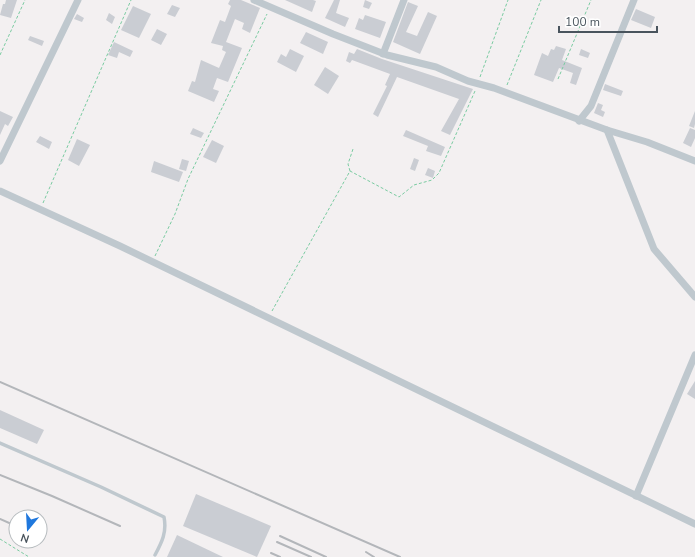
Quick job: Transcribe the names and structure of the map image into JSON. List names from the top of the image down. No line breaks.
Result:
{"scale_bar":"100 m","north":"bottom"}
